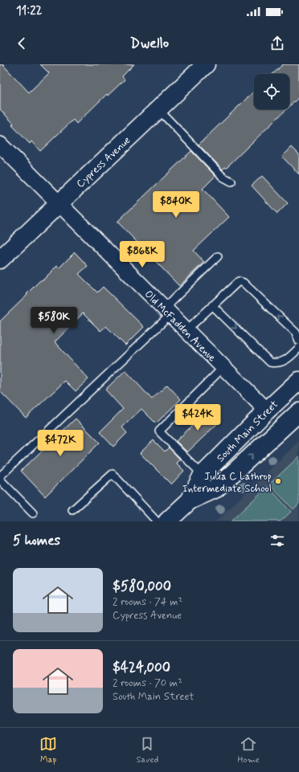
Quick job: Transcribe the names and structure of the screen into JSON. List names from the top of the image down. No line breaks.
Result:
{"streets":{"main road":["Cypress Avenue","South Main Street"],"street":["Old McFadden Avenue"]},"crossings":[["Cypress Avenue","Old McFadden Avenue"],["Old McFadden Avenue","South Main Street"]],"places":["Julia C Lathrop Intermediate School"],"page":{"status":"11:22","header":"Dwello","price":["$840K","$868K","$580K","$424K","$472K"],"heading":"5 homes","list":[{"name":"$580,000","note":"2 rooms · 74 m² · Cypress Avenue"},{"name":"$424,000","note":"2 rooms · 70 m² · South Main Street"}],"tabs":["Map","Saved","Home"]}}
